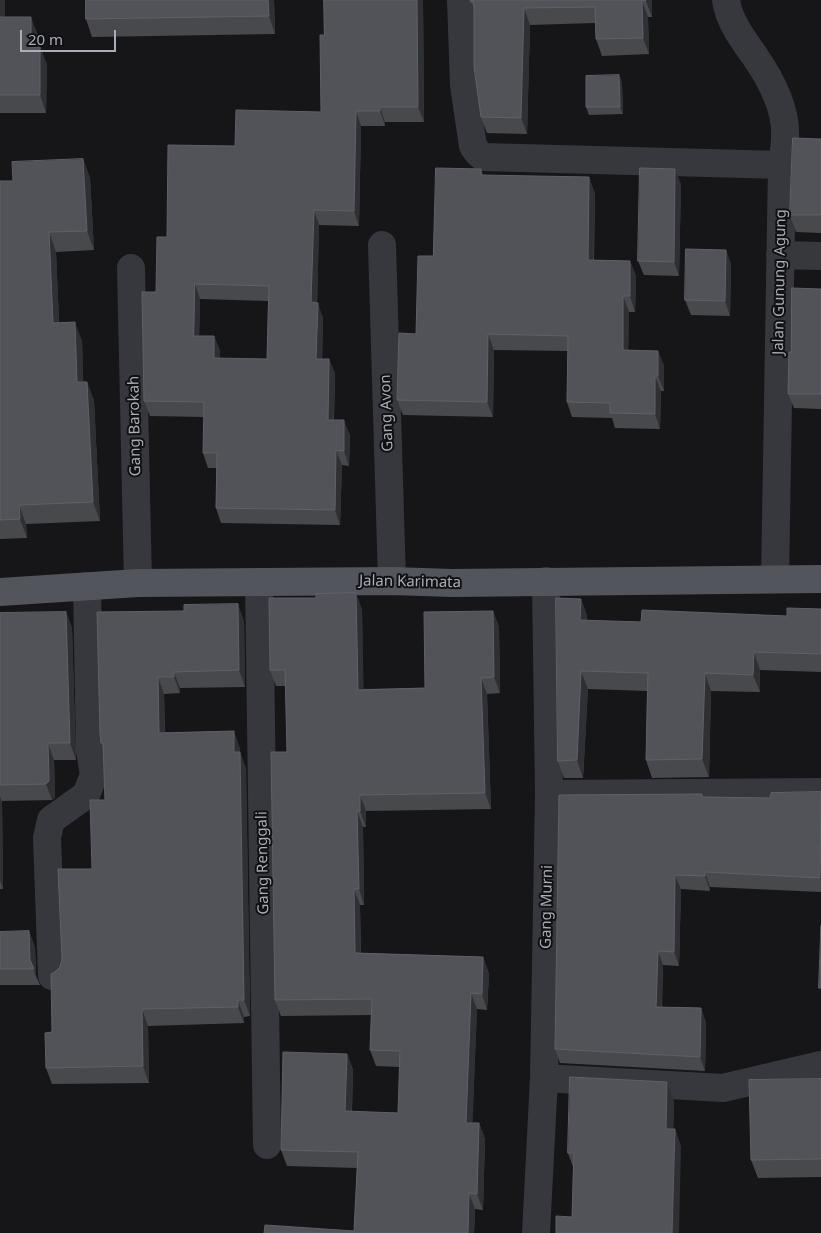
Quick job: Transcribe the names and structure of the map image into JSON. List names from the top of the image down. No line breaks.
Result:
{"streets":{"main road":["Jalan Karimata"],"street":["Jalan Gunung Agung","Gang Avon","Gang Barokah","Gang Renggali","Gang Murni"]},"crossings":[["Jalan Gunung Agung","Jalan Karimata"],["Gang Avon","Jalan Karimata"],["Gang Barokah","Jalan Karimata"],["Jalan Karimata","Gang Renggali"],["Jalan Karimata","Gang Murni"]],"scale_bar":"20 m"}
